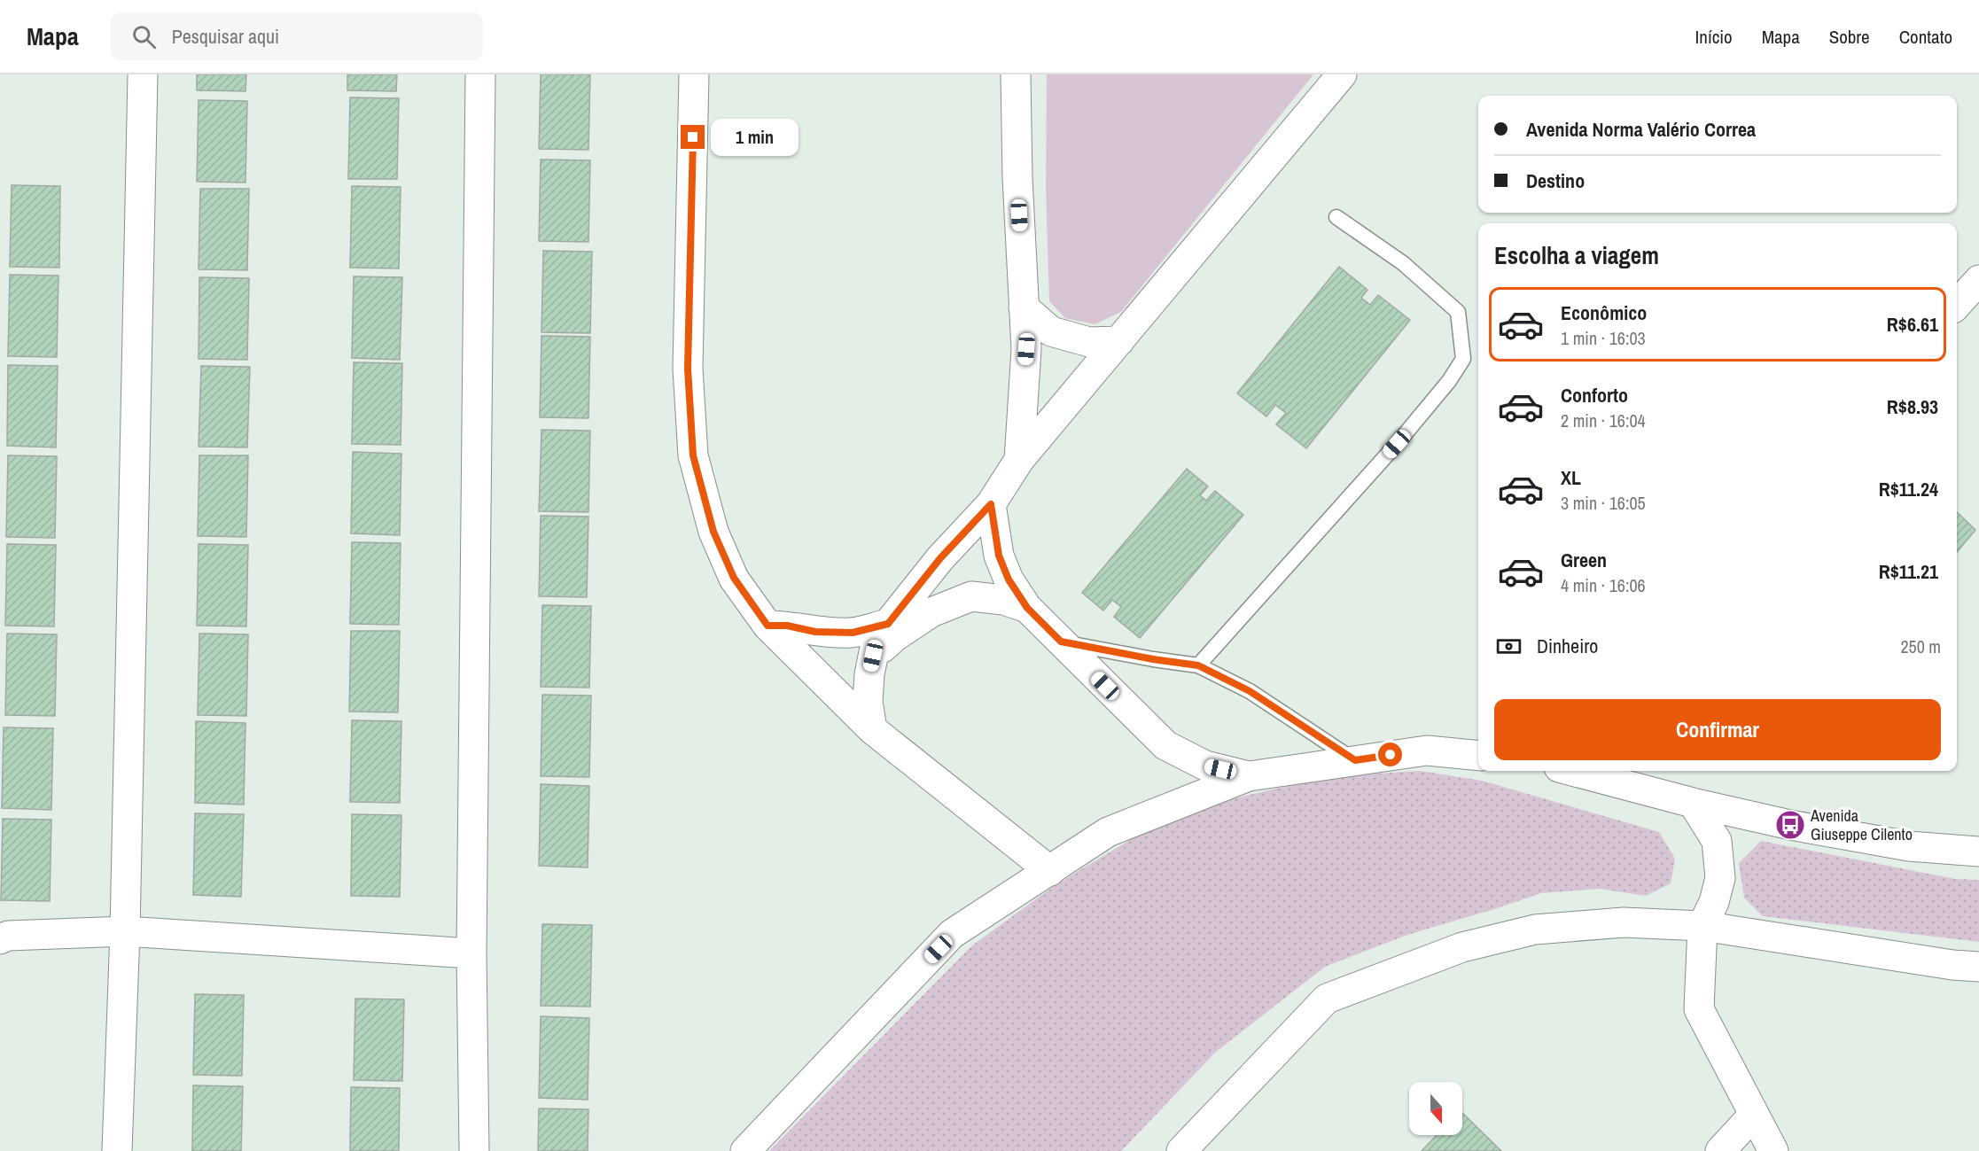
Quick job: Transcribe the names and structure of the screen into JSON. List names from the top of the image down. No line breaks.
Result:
{"places":{"bus stop":["Avenida Giuseppe Cilento"]},"north":"bottom","page":{"header":"Mapa","search":"Pesquisar aqui","nav":["Início","Mapa","Sobre","Contato"],"banner":["Avenida Norma Valério Correa","Destino"],"bubble":"1 min","heading":"Escolha a viagem","list":[{"name":"Econômico","note":"1 min · 16:03","value":"R$6.61"},{"name":"Conforto","note":"2 min · 16:04","value":"R$8.93"},{"name":"XL","note":"3 min · 16:05","value":"R$11.24"},{"name":"Green","note":"4 min · 16:06","value":"R$11.21"}],"pay":["Dinheiro","250 m"],"buttons":"Confirmar"}}
